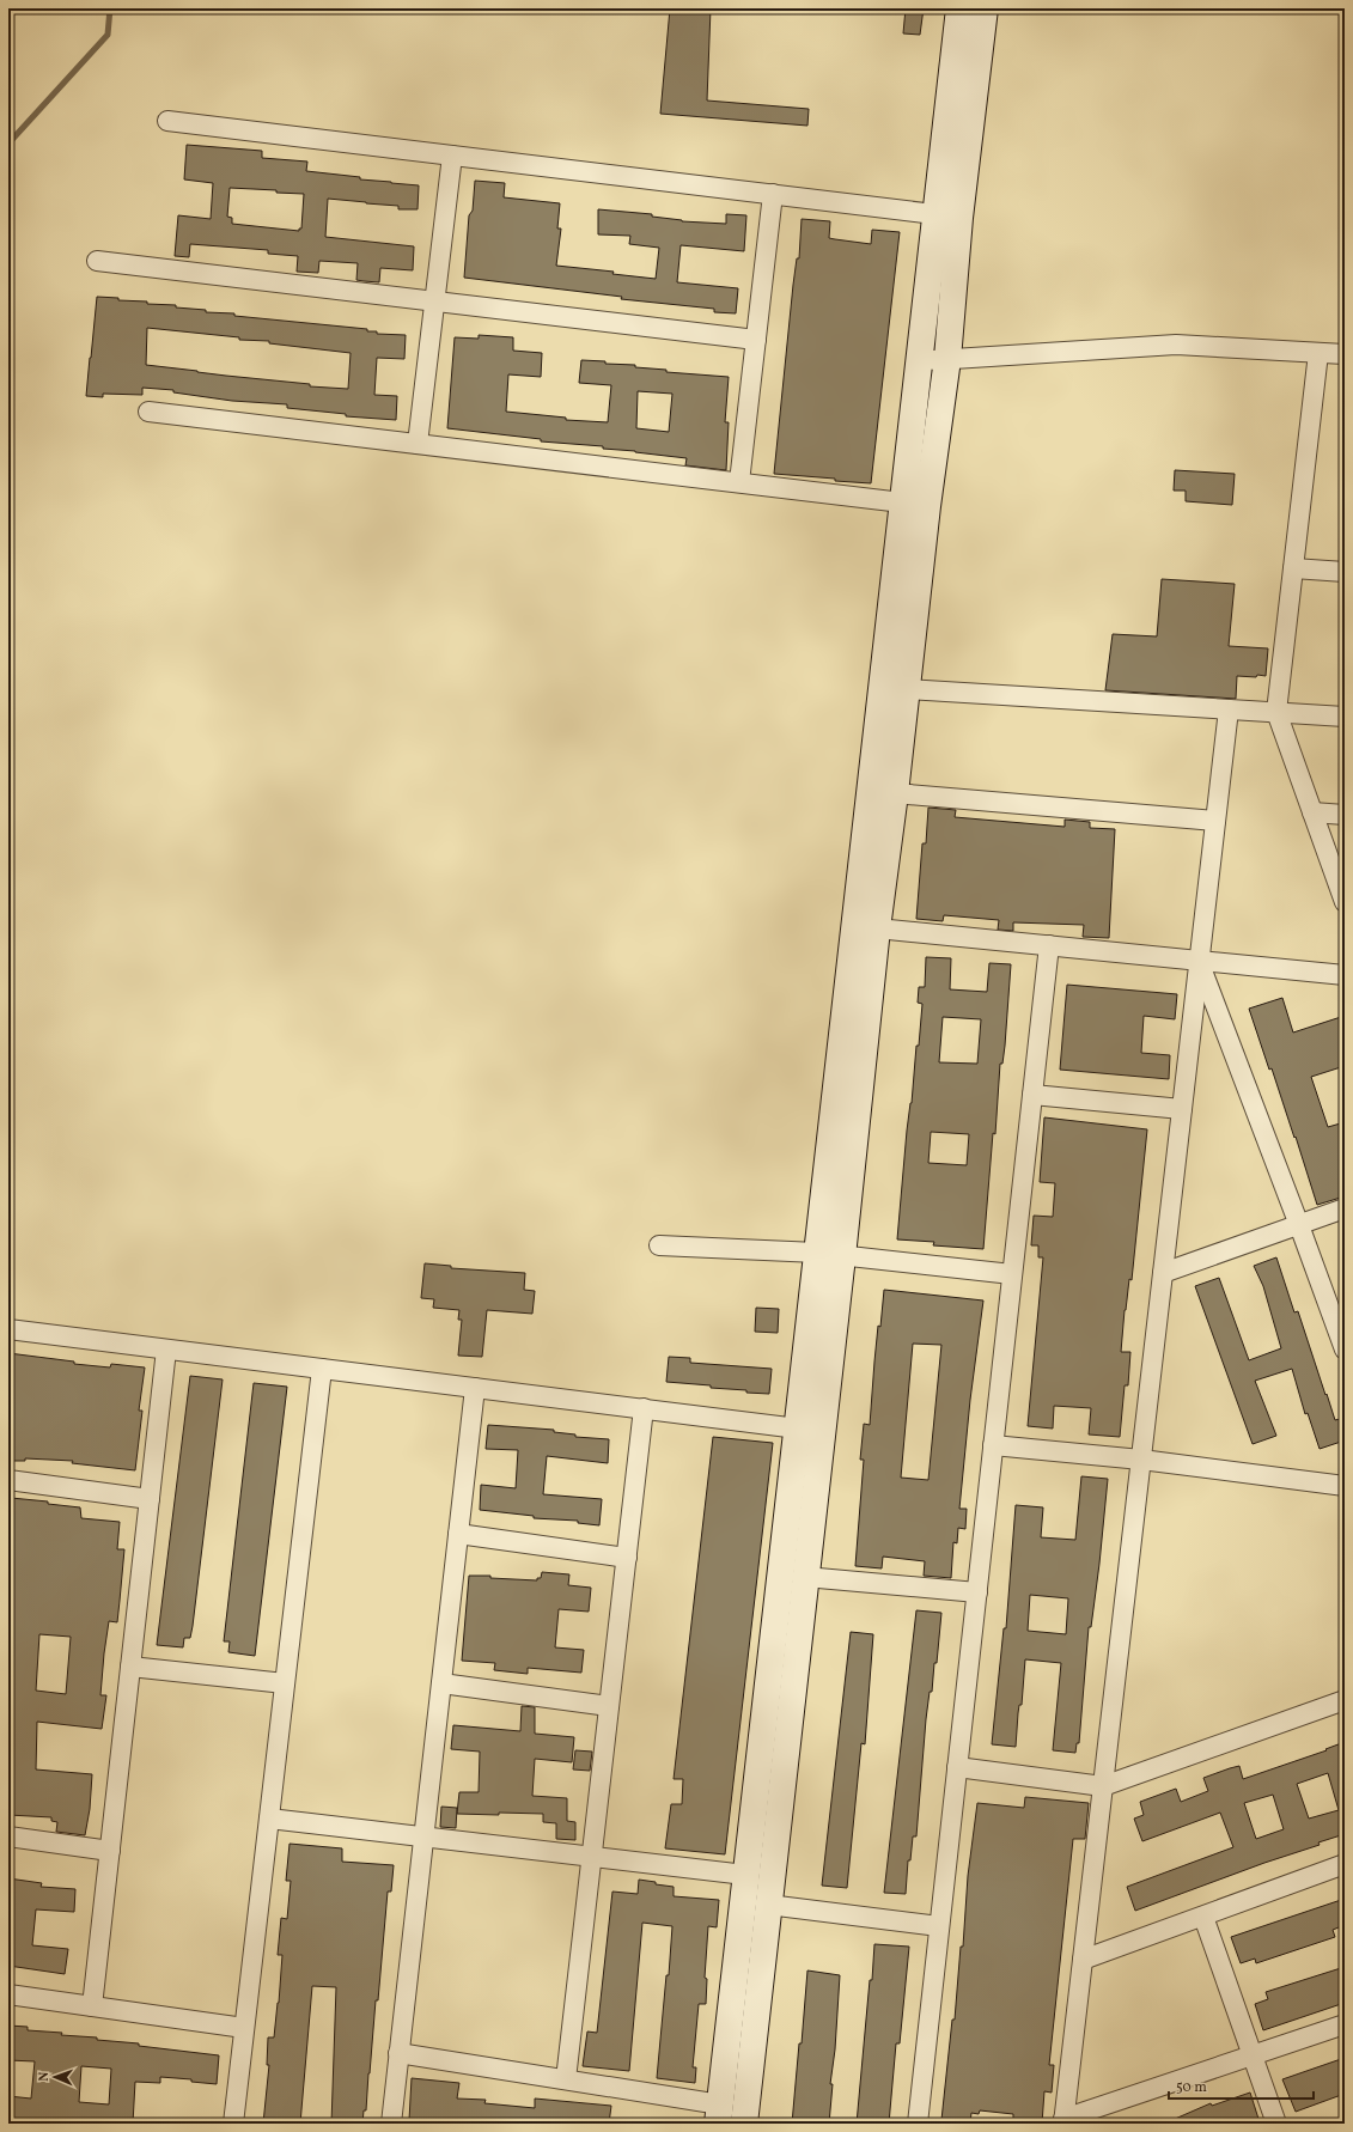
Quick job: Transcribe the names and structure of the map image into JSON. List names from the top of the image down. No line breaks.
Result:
{"scale_bar":"50 m","north":"left"}
